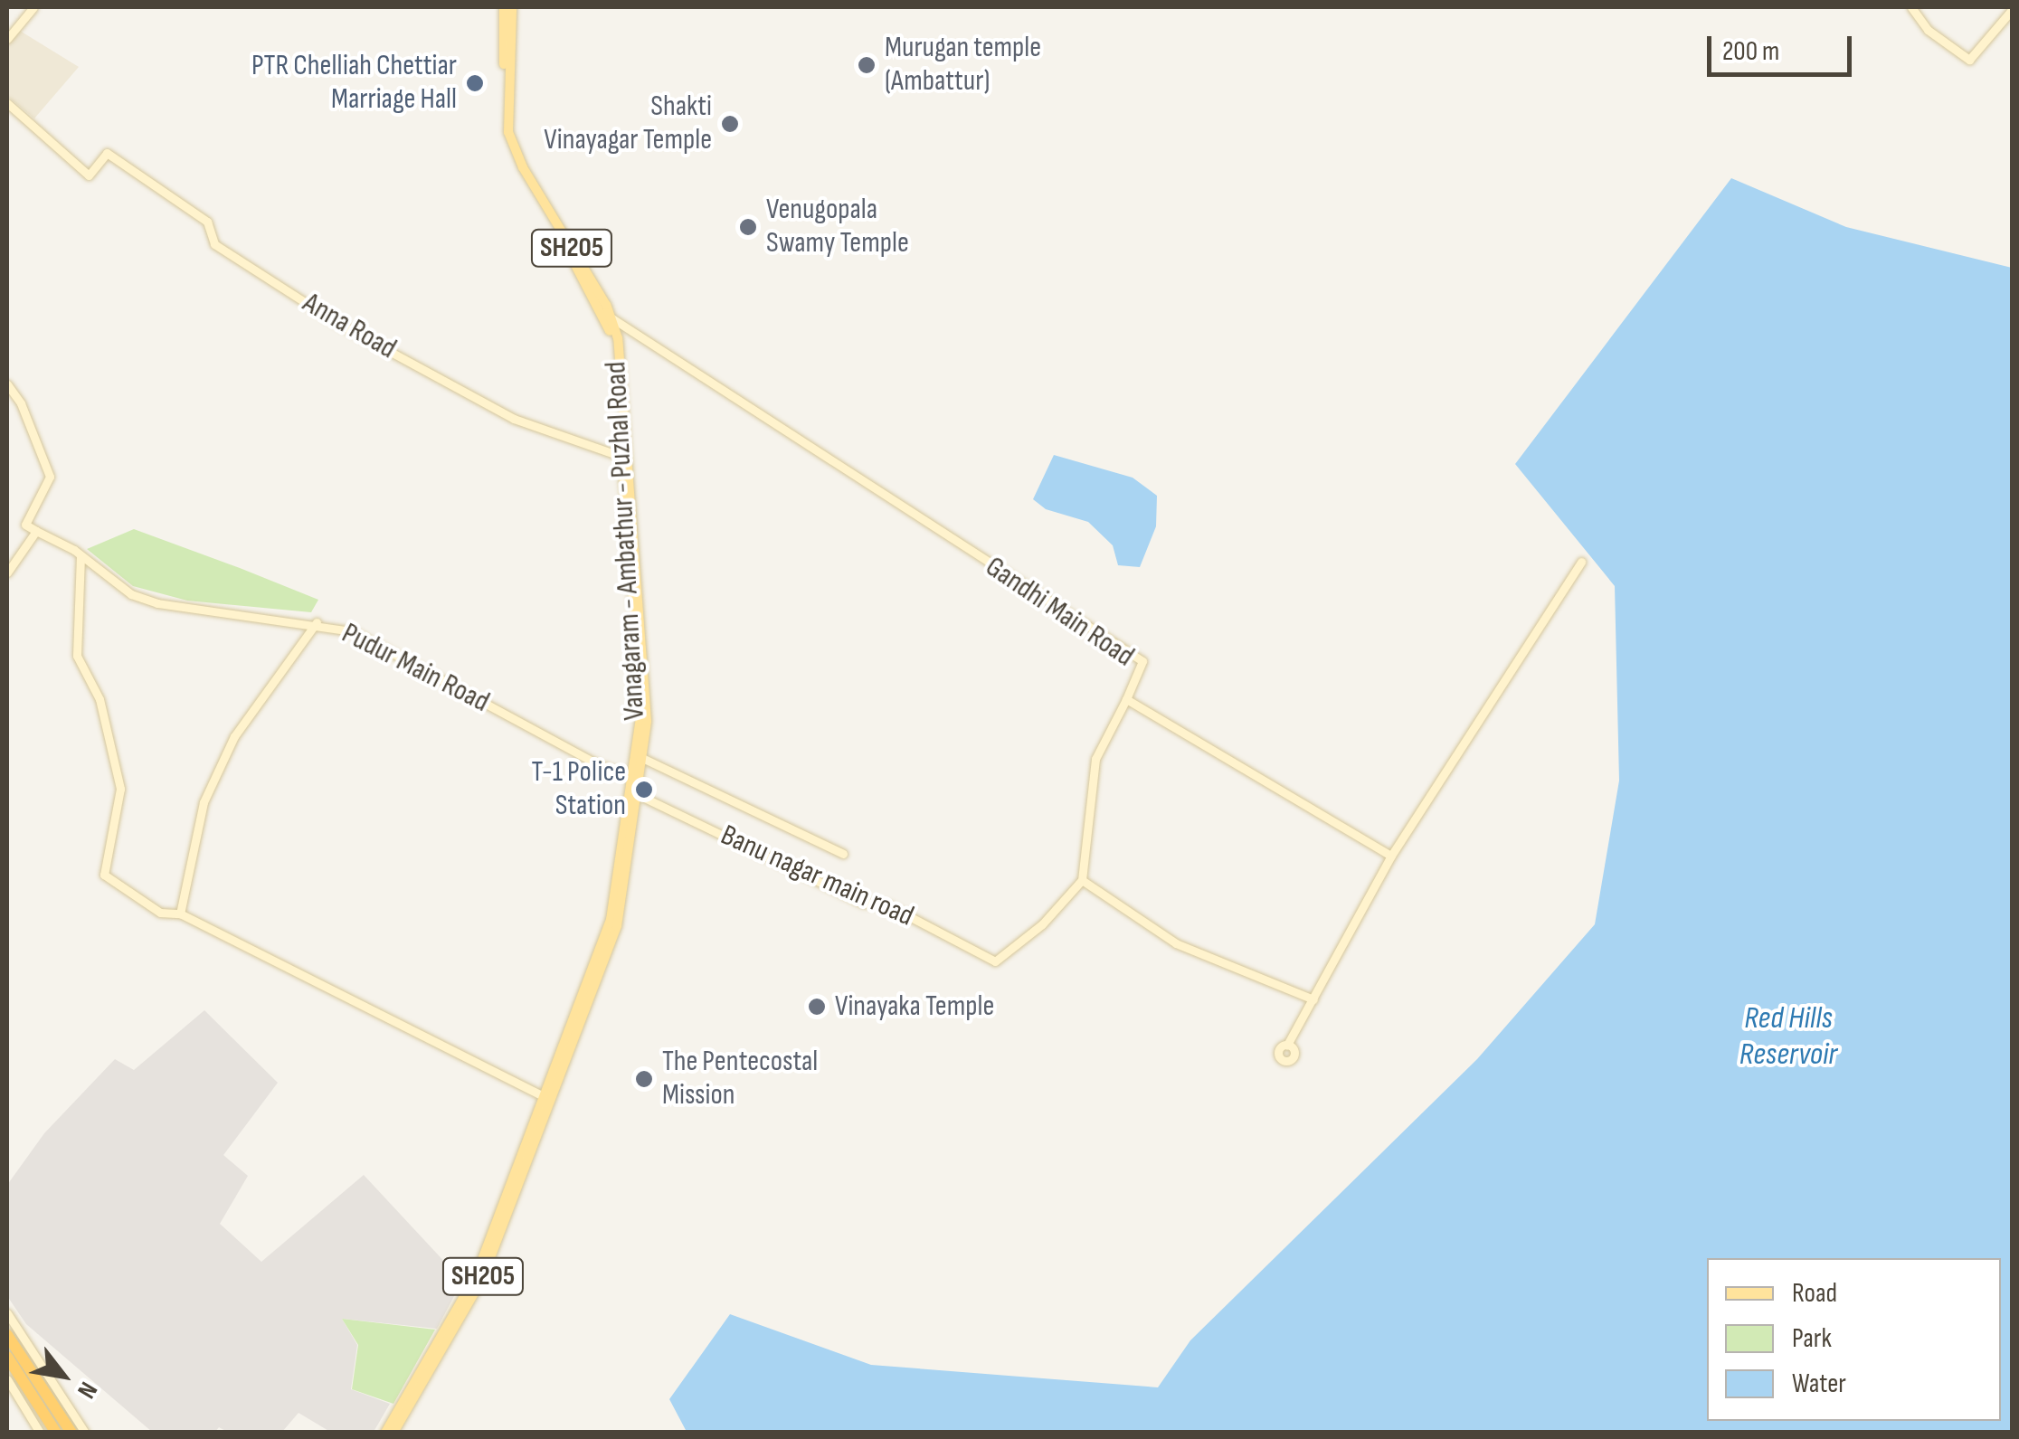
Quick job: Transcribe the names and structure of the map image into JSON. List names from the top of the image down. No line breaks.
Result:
{"streets":{"main road":["SH205","Vanagaram - Ambathur - Puzhal Road"],"street":["Anna Road","Gandhi Main Road","Pudur Main Road","Banu nagar main road"]},"crossings":[["Anna Road","Vanagaram - Ambathur - Puzhal Road"],["Vanagaram - Ambathur - Puzhal Road","Gandhi Main Road"],["Vanagaram - Ambathur - Puzhal Road","Pudur Main Road"]],"water":["Red Hills Reservoir"],"places":["Murugan temple (Ambattur)","PTR Chelliah Chettiar Marriage Hall","Shakti Vinayagar Temple","Venugopala Swamy Temple","T-1 Police Station","Vinayaka Temple","The Pentecostal Mission"],"legend":["Road","Park","Water"],"scale_bar":"200 m","north":"bottom right"}
